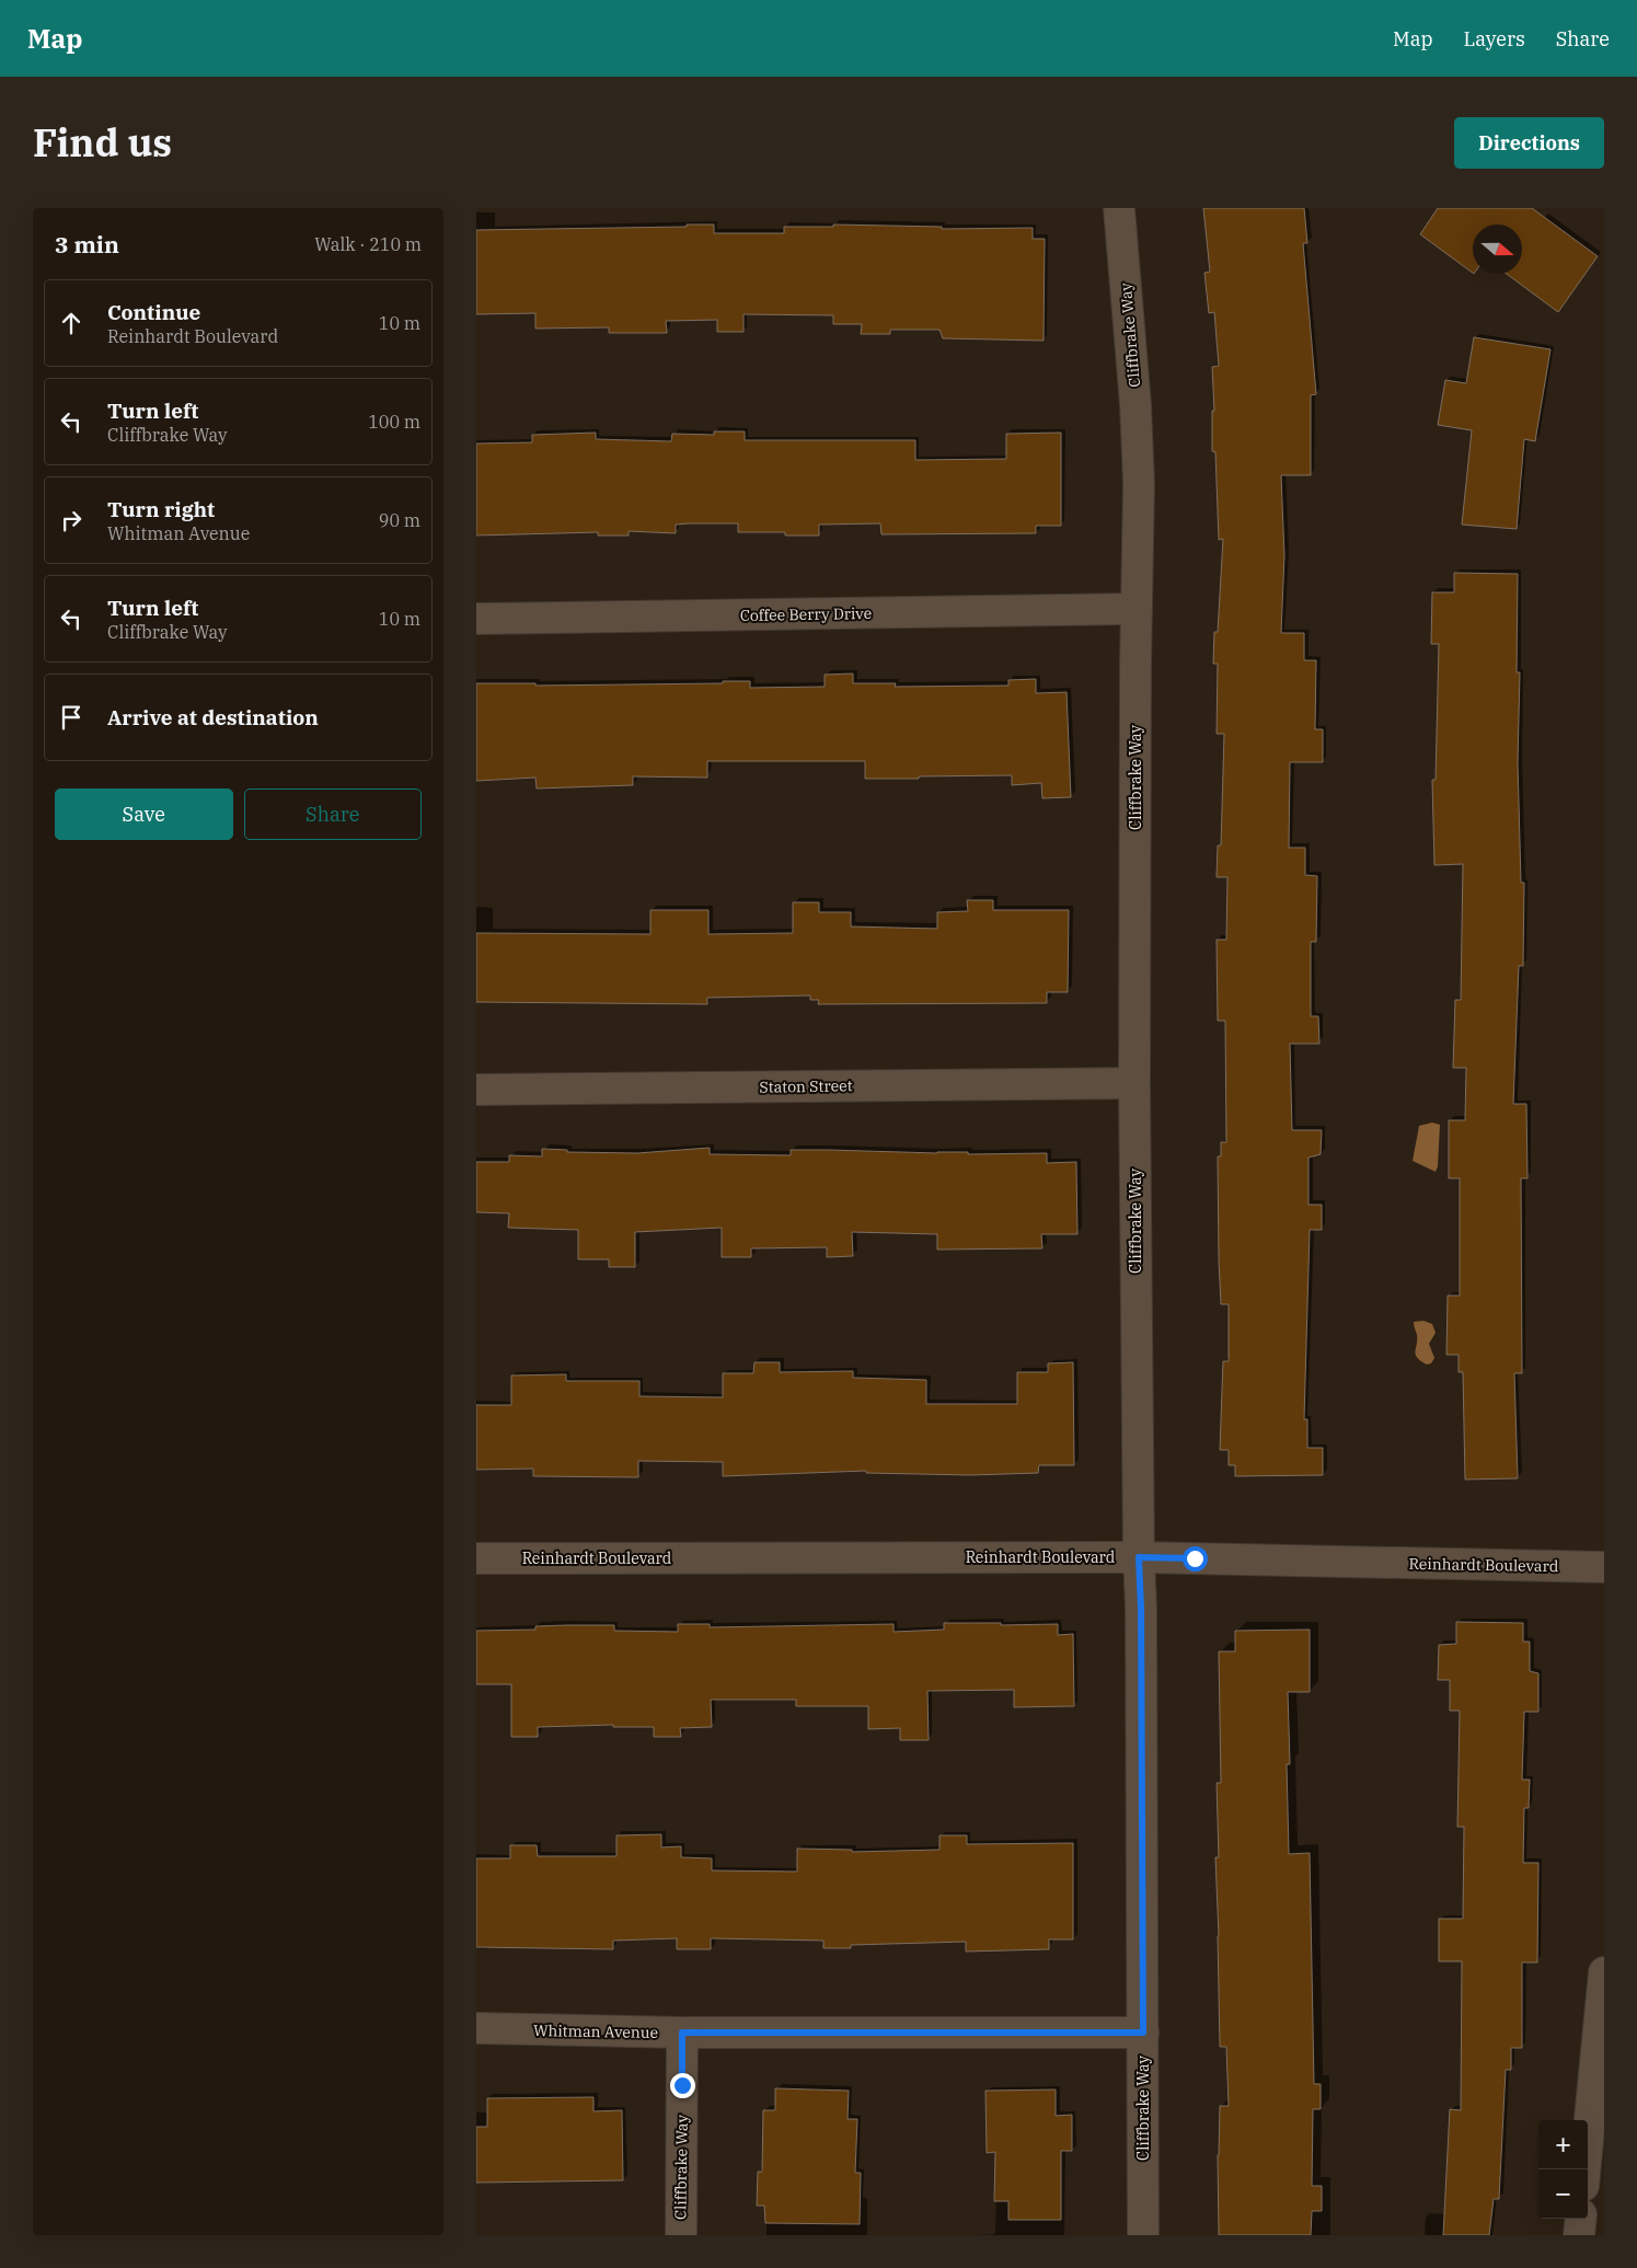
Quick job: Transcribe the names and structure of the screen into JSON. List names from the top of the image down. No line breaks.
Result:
{"streets":{"street":["Cliffbrake Way","Coffee Berry Drive","Staton Street","Reinhardt Boulevard","Whitman Avenue"]},"crossings":[["Cliffbrake Way","Coffee Berry Drive"],["Cliffbrake Way","Staton Street"],["Cliffbrake Way","Reinhardt Boulevard"],["Cliffbrake Way","Whitman Avenue"]],"north":"right","page":{"header":"Map","nav":["Map","Layers","Share"],"title":"Find us","buttons":["Directions",["Save","Share"]],"heading":["3 min","Walk · 210 m"],"list":[["Continue","Reinhardt Boulevard","10 m"],["Turn left","Cliffbrake Way","100 m"],["Turn right","Whitman Avenue","90 m"],["Turn left","Cliffbrake Way","10 m"],"Arrive at destination"],"map_buttons":["+","−"]}}
